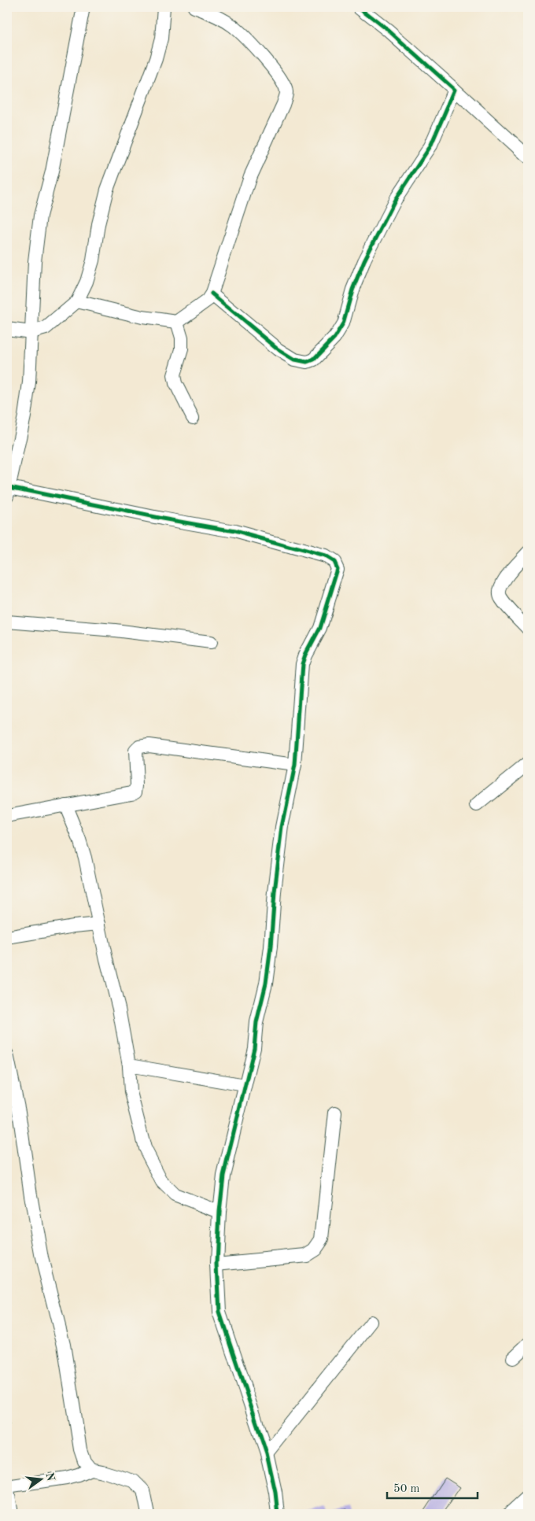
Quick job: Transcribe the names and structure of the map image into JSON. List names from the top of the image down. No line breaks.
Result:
{"scale_bar":"50 m","north":"right"}
